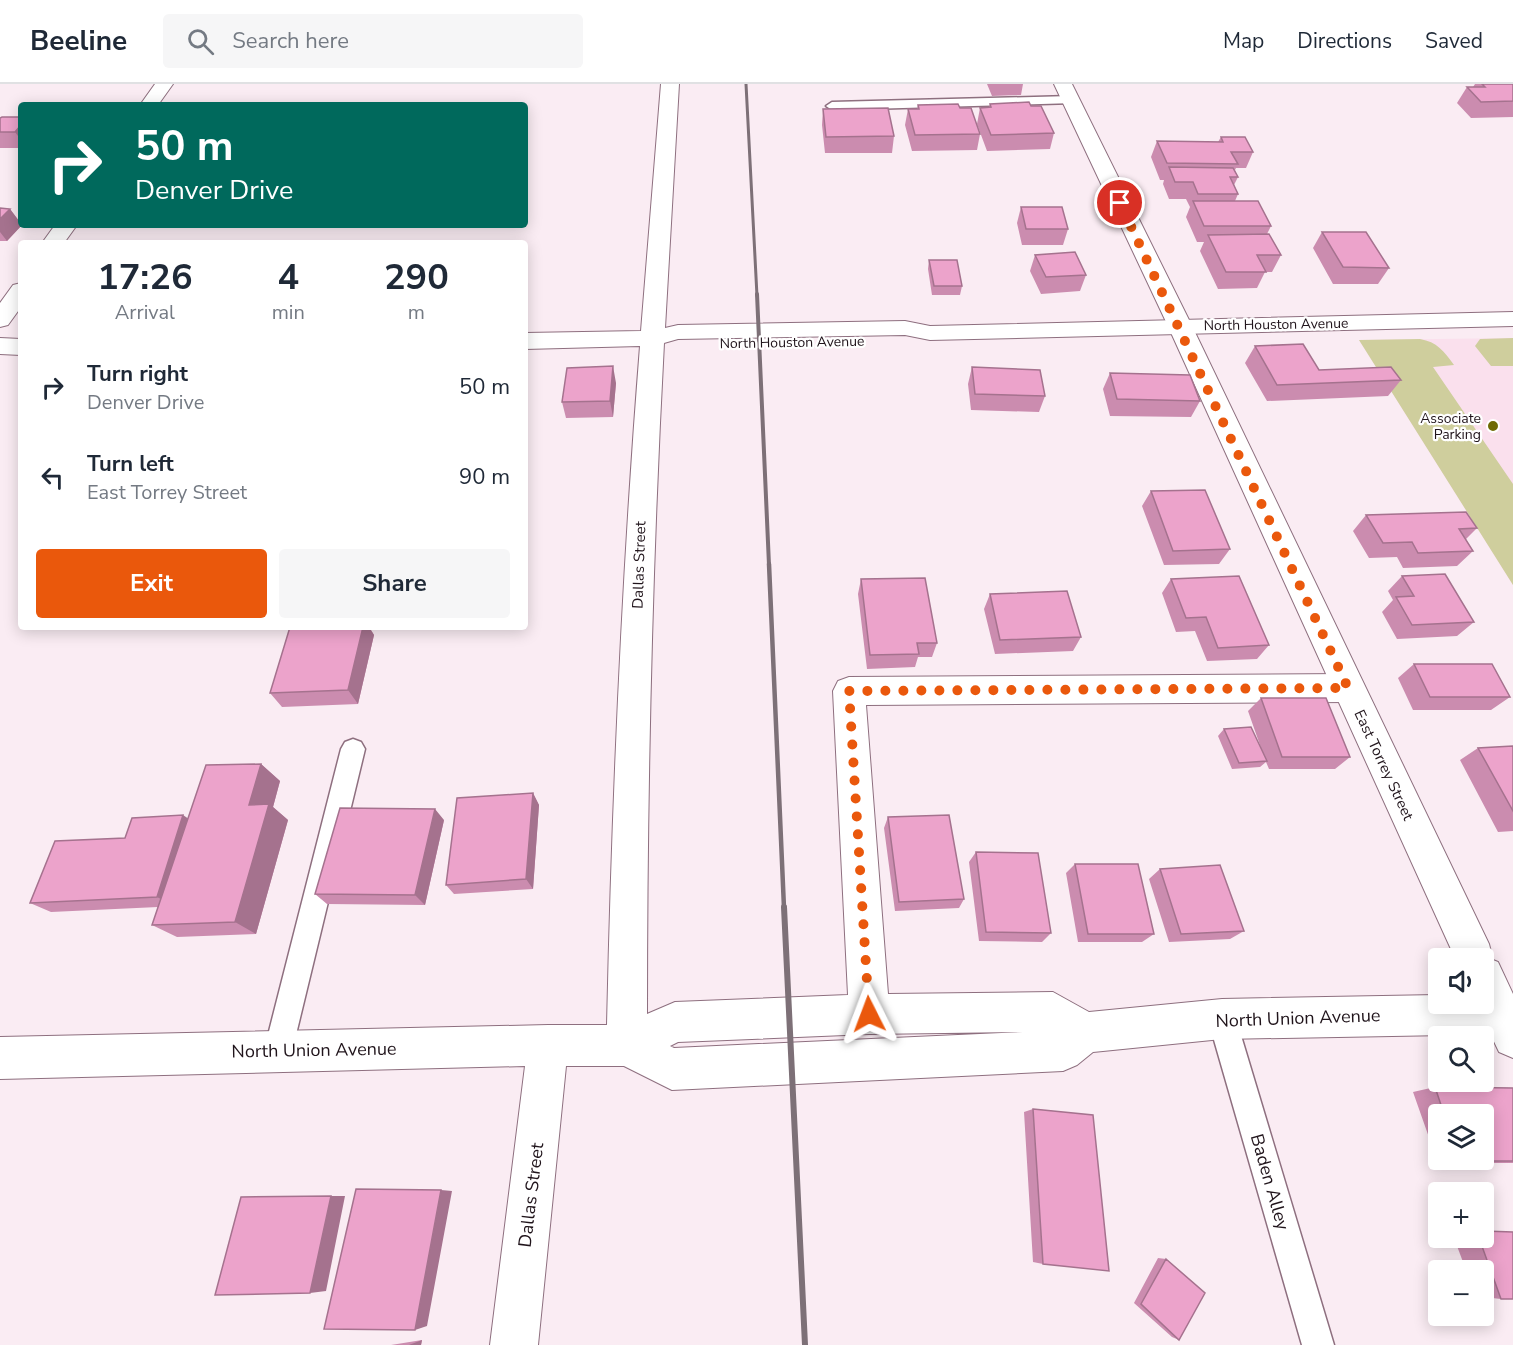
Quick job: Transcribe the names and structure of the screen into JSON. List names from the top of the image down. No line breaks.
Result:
{"streets":{"street":["North Houston Avenue","Dallas Street","East Torrey Street","North Union Avenue"],"lane":["Baden Alley"]},"crossings":[["North Houston Avenue","Dallas Street"],["North Houston Avenue","East Torrey Street"],["Dallas Street","North Union Avenue"],["North Union Avenue","Baden Alley"]],"places":["Associate Parking"],"page":{"header":"Beeline","search":"Search here","nav":["Map","Directions","Saved"],"turn":["50 m","Denver Drive"],"eta":["17:26","Arrival","4","min","290","m"],"list":[{"name":"Turn right","note":"Denver Drive","value":"50 m"},{"name":"Turn left","note":"East Torrey Street","value":"90 m"}],"buttons":["Exit","Share"],"map_buttons":["+","−"]}}
